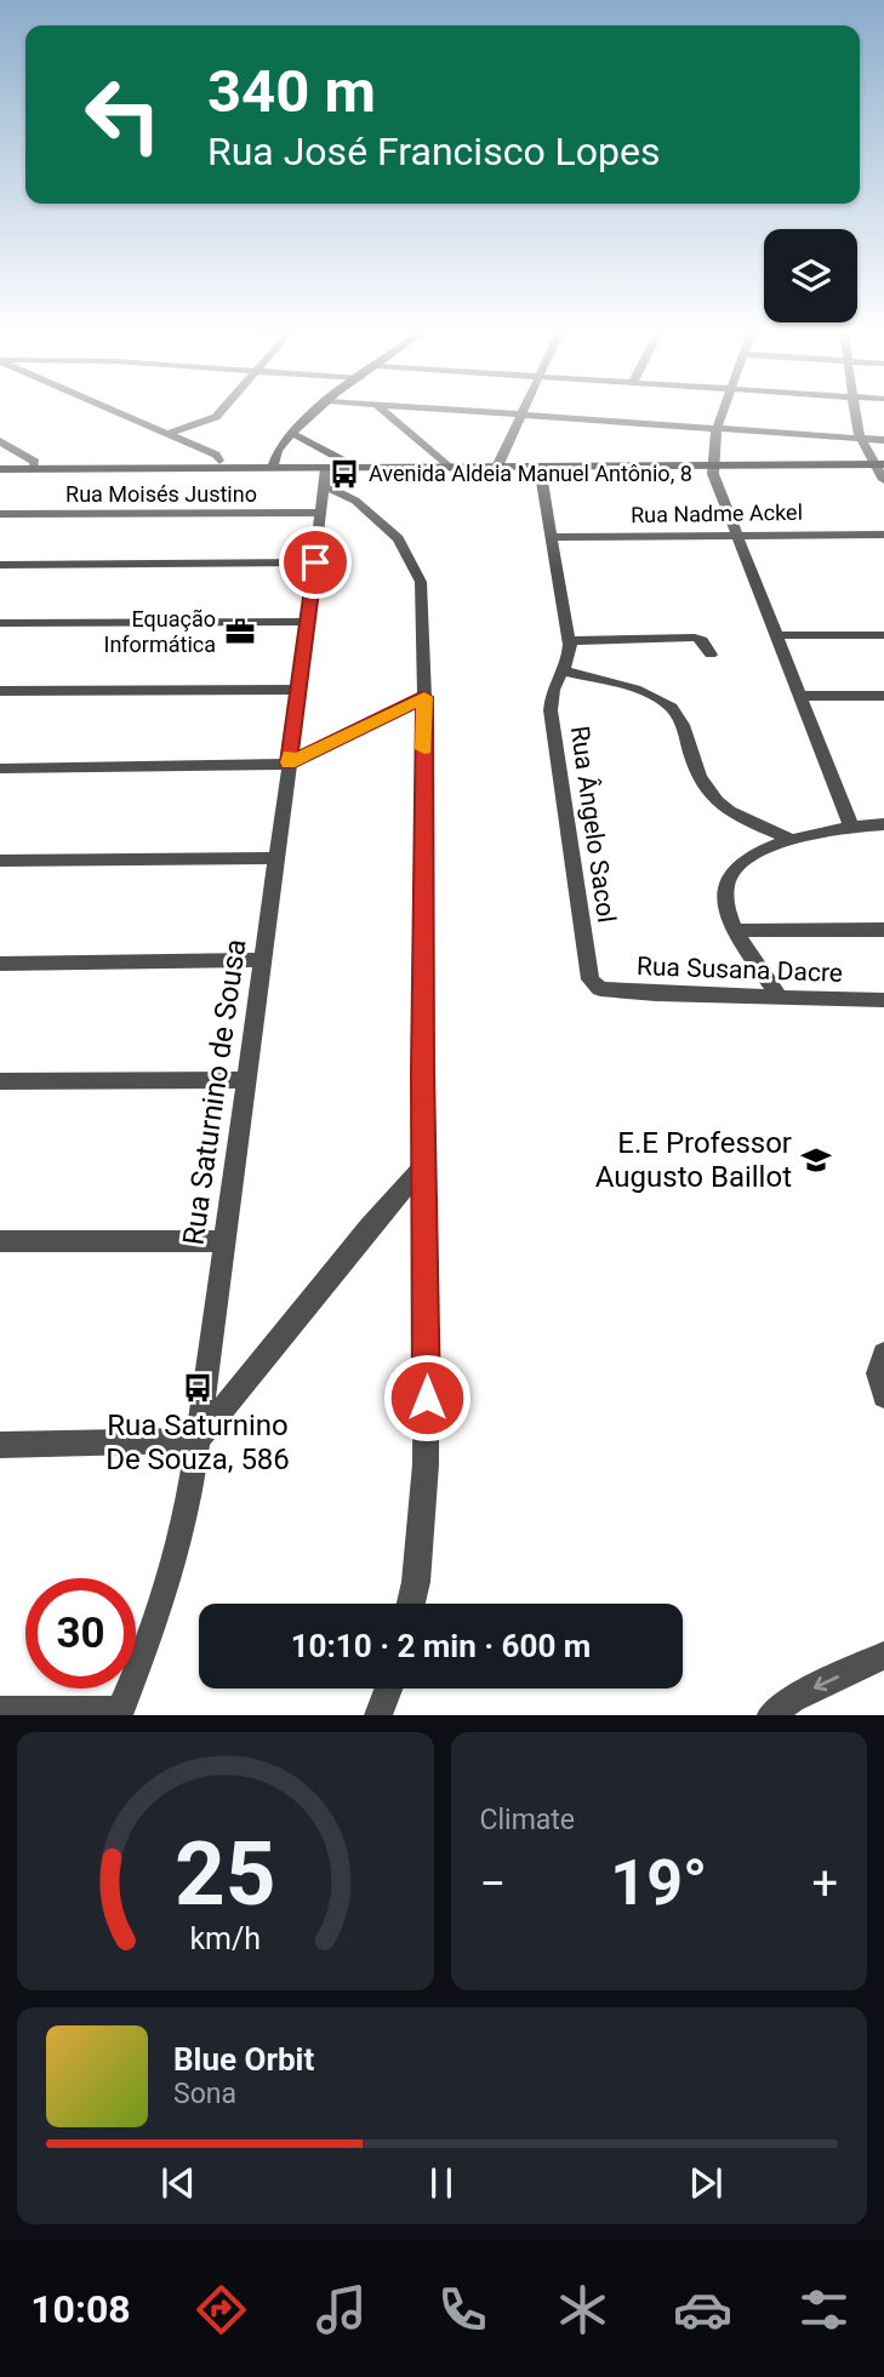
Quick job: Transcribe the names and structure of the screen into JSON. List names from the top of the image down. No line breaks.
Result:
{"streets":{"street":["Rua Moisés Justino","Rua Nadme Ackel","Rua Ângelo Sacol","Rua Susana Dacre","Rua Saturnino de Sousa"]},"crossings":[["Rua Moisés Justino","Rua Saturnino de Sousa"],["Rua Ângelo Sacol","Rua Susana Dacre"]],"places":{"bus stop":["Avenida Aldeia Manuel Antônio, 8","Rua Saturnino De Souza, 586"],"office":["Equação Informática"],"school or university":["E.E Professor Augusto Baillot"]},"page":{"turn":["340 m","Rua José Francisco Lopes"],"limit":"30","trip":"10:10 · 2 min · 600 m","tile":"Climate","heat":["−","19°","+"],"song":["Blue Orbit","Sona"],"tabs":"10:08","gauge":["25","km/h"]}}
